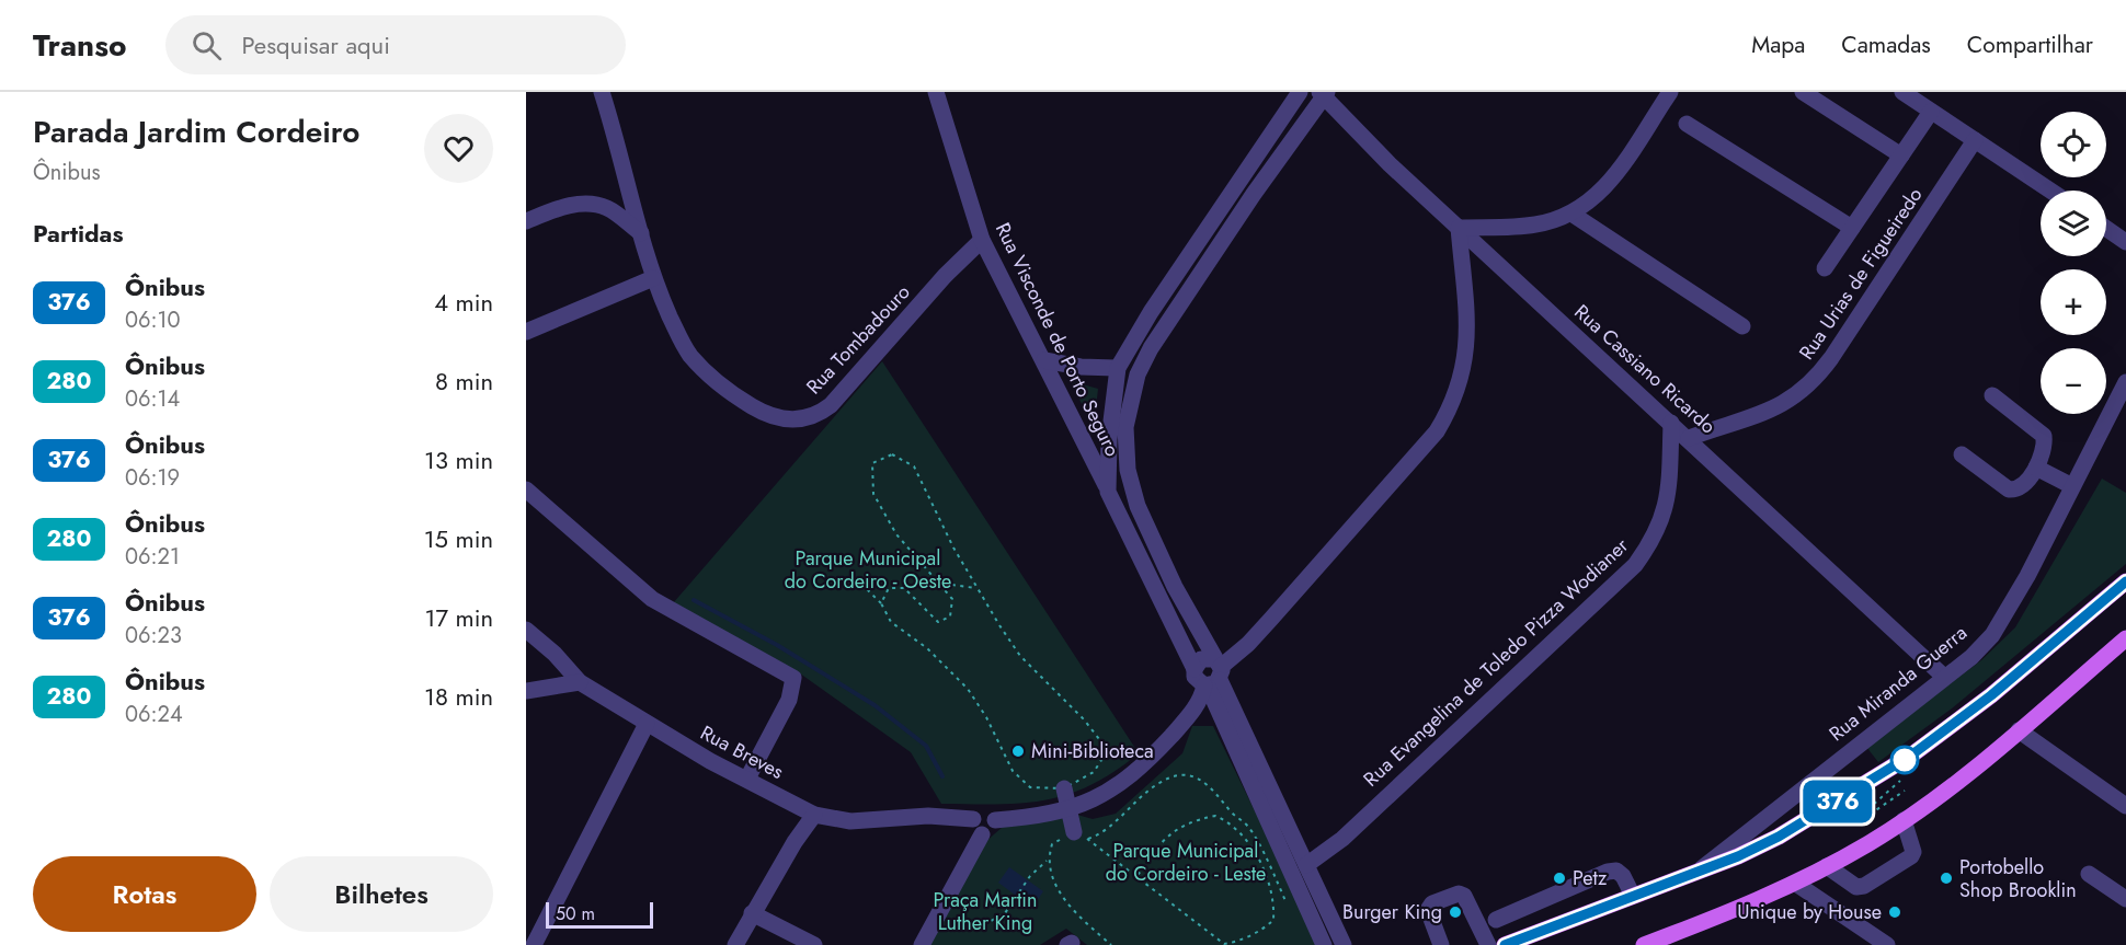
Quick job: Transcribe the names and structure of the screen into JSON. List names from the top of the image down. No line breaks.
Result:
{"streets":{"street":["Rua Urias de Figueiredo","Rua Tombadouro","Rua Visconde de Porto Seguro","Rua Cassiano Ricardo","Rua Evangelina de Toledo Pizza Wodianer","Rua Miranda Guerra","Rua Breves"]},"crossings":[["Rua Urias de Figueiredo","Rua Cassiano Ricardo"],["Rua Tombadouro","Rua Visconde de Porto Seguro"],["Rua Cassiano Ricardo","Rua Evangelina de Toledo Pizza Wodianer"],["Rua Cassiano Ricardo","Rua Miranda Guerra"]],"parks":["Parque Municipal do Cordeiro - Oeste","Parque Municipal do Cordeiro - Leste","Praça Martin Luther King"],"places":["Mini-Biblioteca","Petz","Portobello Shop Brooklin","Burger King","Unique by House"],"lines":["bus line 376"],"scale_bar":"50 m","page":{"header":"Transo","search":"Pesquisar aqui","nav":["Mapa","Camadas","Compartilhar"],"heading":[["Parada Jardim Cordeiro","Ônibus"],"Partidas"],"on_map":"376","map_buttons":["+","−"],"list":[{"mark":"376","name":"Ônibus","note":"06:10","value":"4 min"},{"mark":"280","name":"Ônibus","note":"06:14","value":"8 min"},{"mark":"376","name":"Ônibus","note":"06:19","value":"13 min"},{"mark":"280","name":"Ônibus","note":"06:21","value":"15 min"},{"mark":"376","name":"Ônibus","note":"06:23","value":"17 min"},{"mark":"280","name":"Ônibus","note":"06:24","value":"18 min"}],"buttons":["Rotas","Bilhetes"],"scale":"50 m"}}
